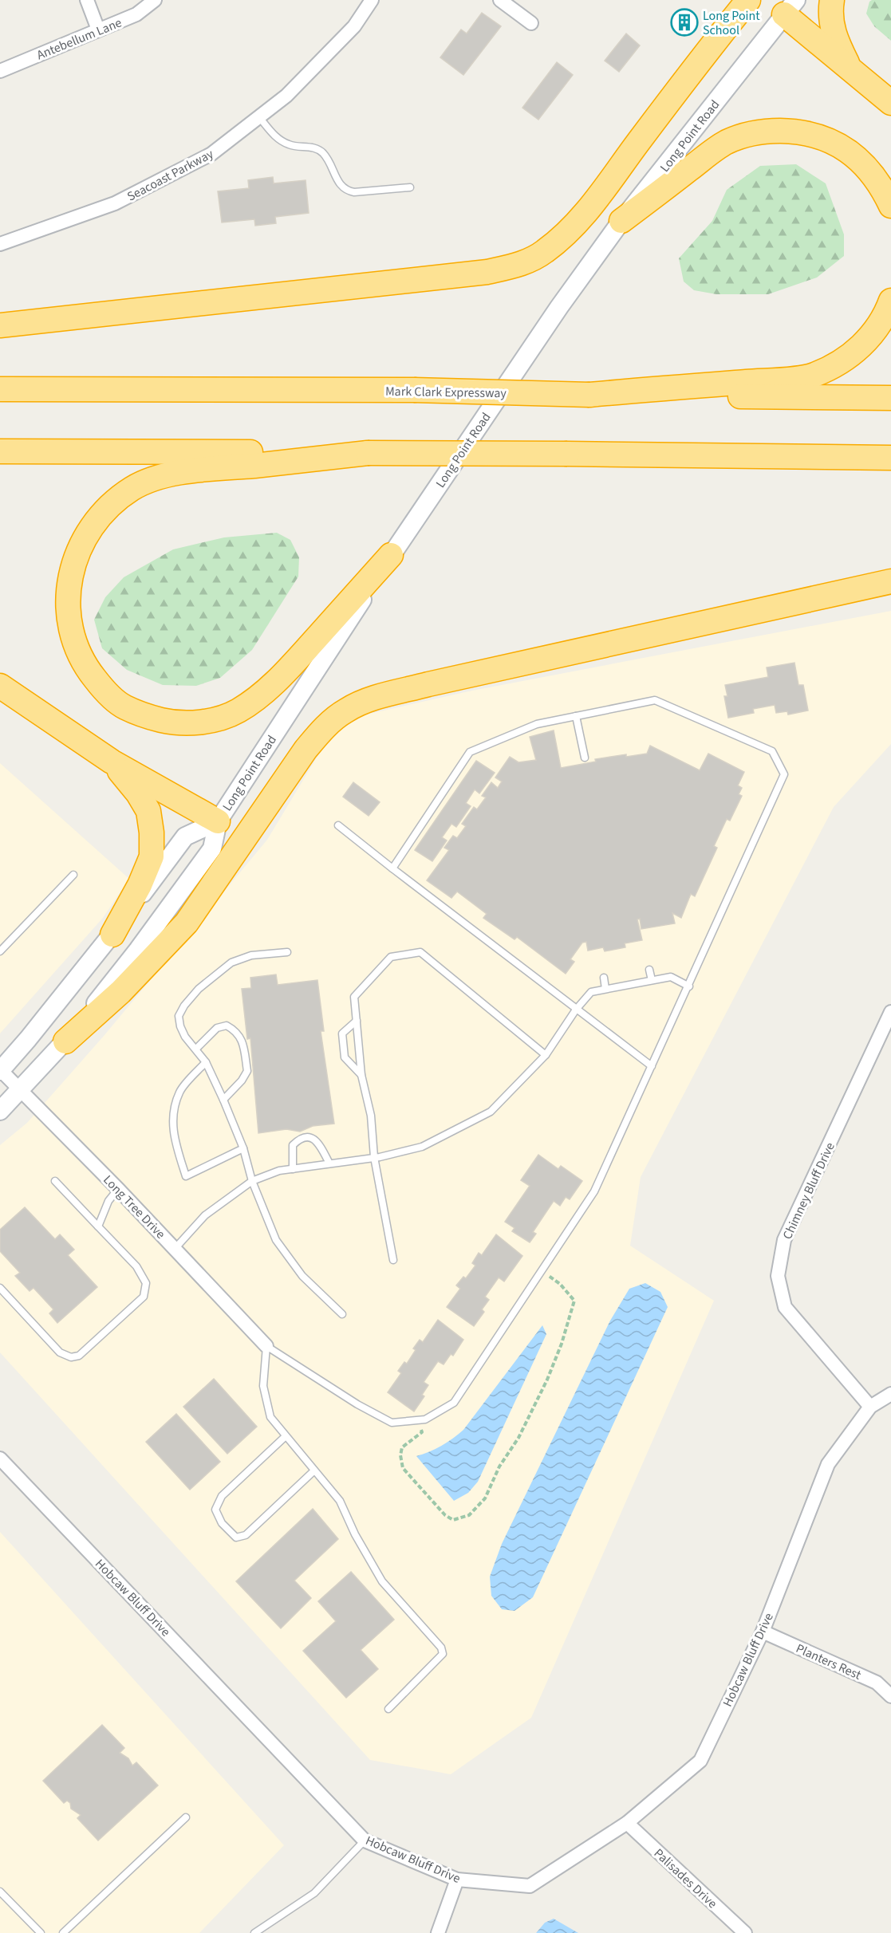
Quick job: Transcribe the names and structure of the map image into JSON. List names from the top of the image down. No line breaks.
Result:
{"streets":{"highway":["Mark Clark Expressway"],"main road":["Long Point Road"],"street":["Antebellum Lane","Seacoast Parkway","Chimney Bluff Drive","Long Tree Drive","Hobcaw Bluff Drive","Planters Rest","Palisades Drive"]},"crossings":[["Long Point Road","Long Tree Drive"],["Chimney Bluff Drive","Hobcaw Bluff Drive"],["Hobcaw Bluff Drive","Planters Rest"],["Hobcaw Bluff Drive","Palisades Drive"]],"places":{"building":["Long Point School"]}}
